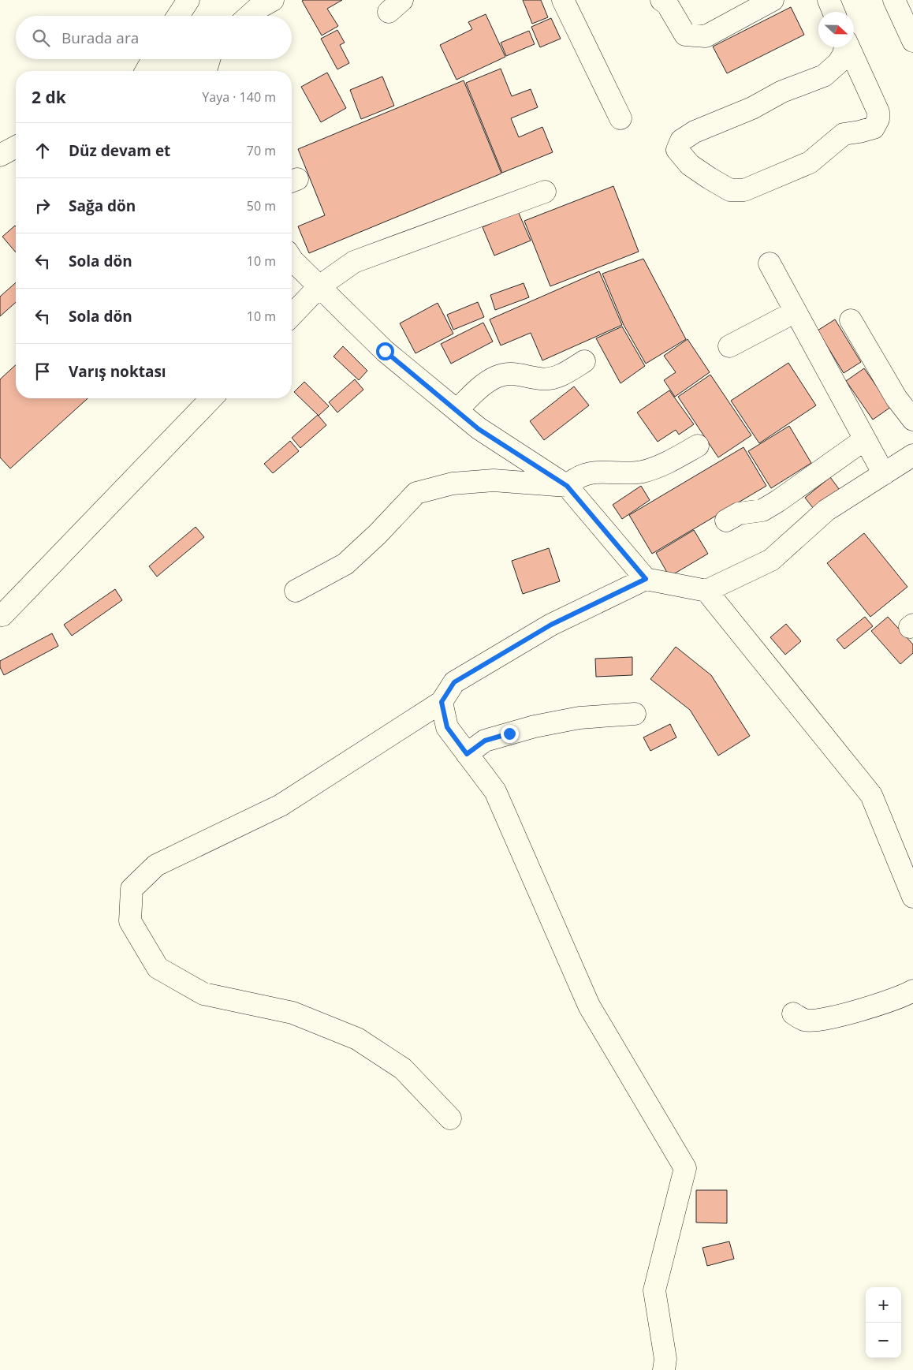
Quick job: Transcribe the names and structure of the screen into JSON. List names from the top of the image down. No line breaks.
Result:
{"north":"right","page":{"search":"Burada ara","heading":["2 dk","Yaya · 140 m"],"list":[["Düz devam et","70 m"],["Sağa dön","50 m"],["Sola dön","10 m"],["Sola dön","10 m"],"Varış noktası"],"map_buttons":["+","−"]}}
